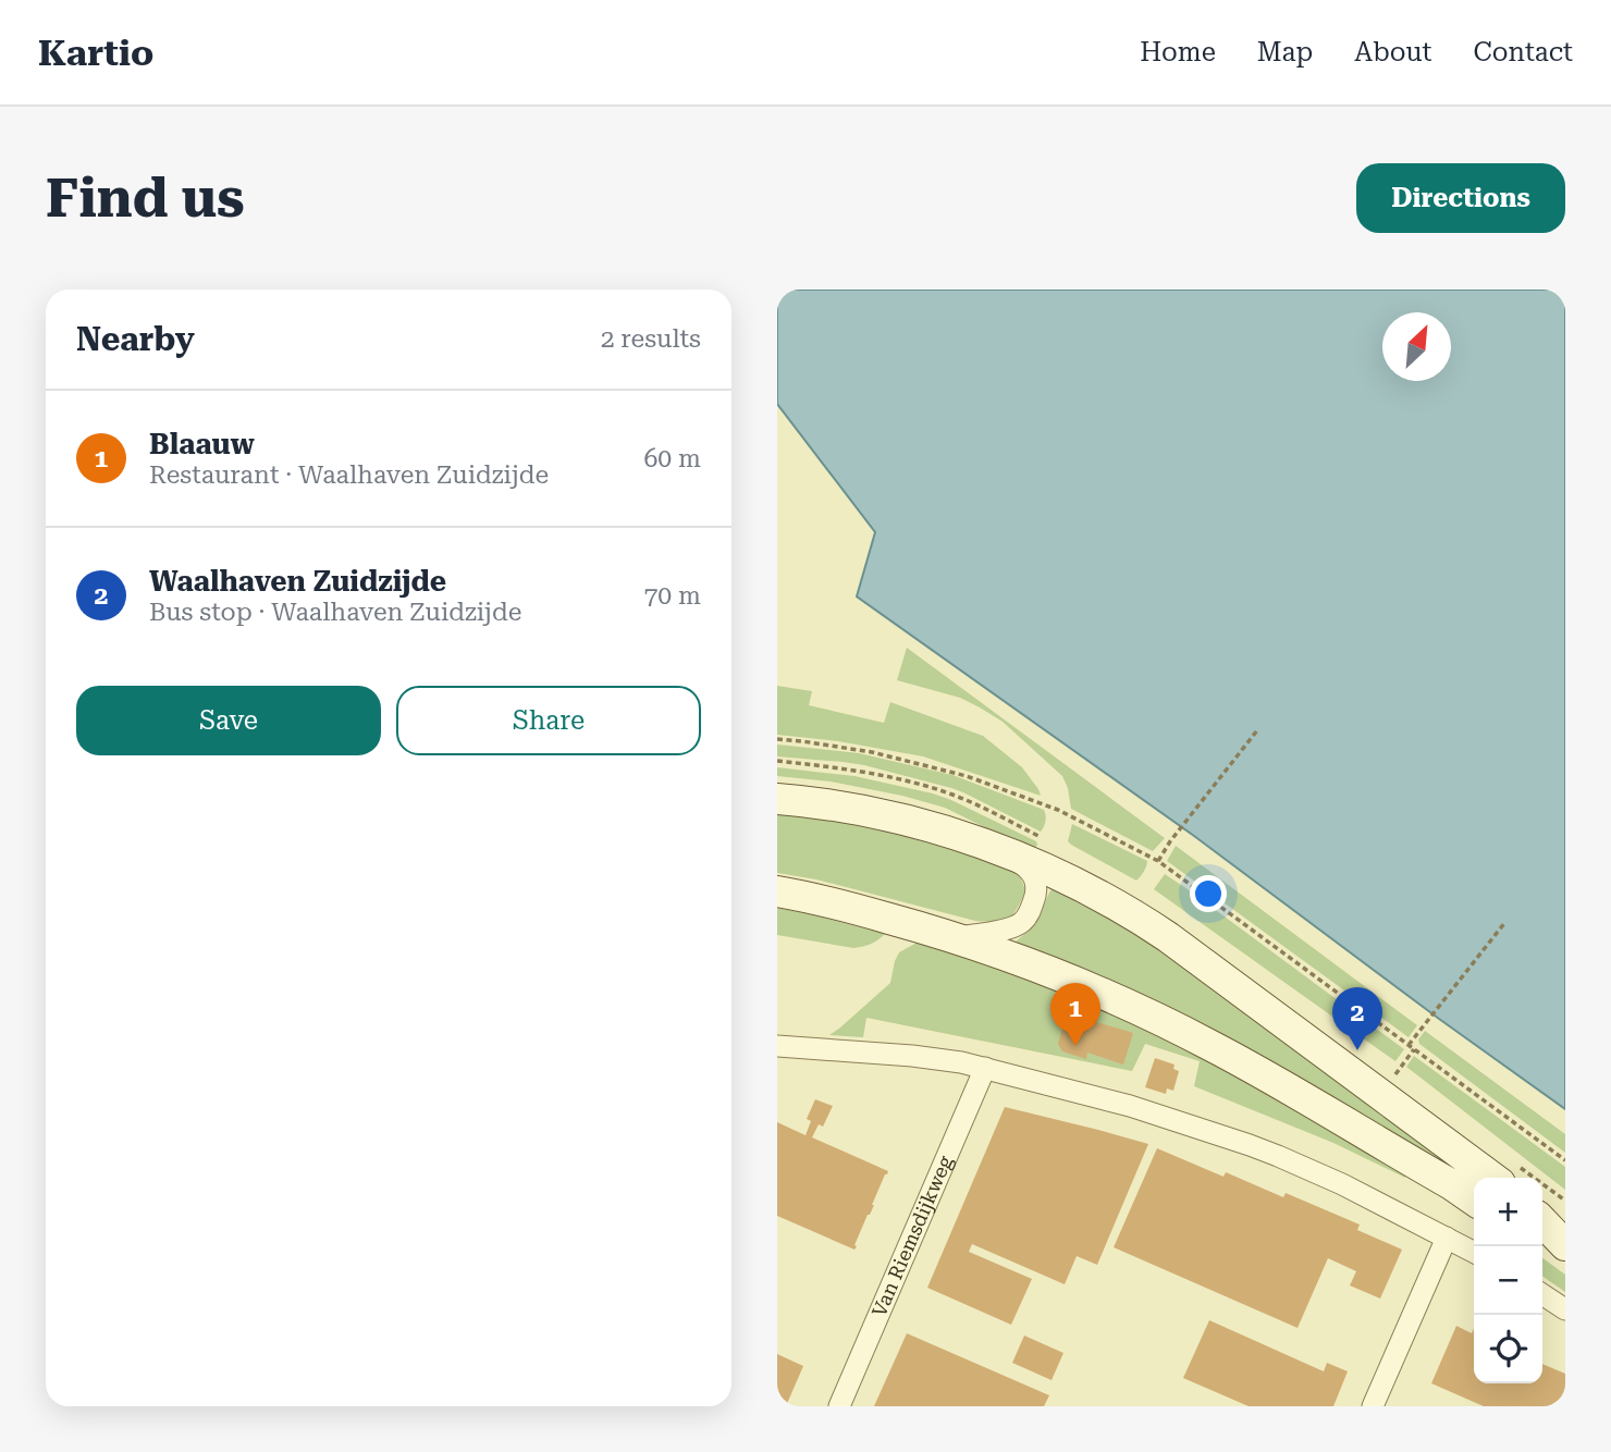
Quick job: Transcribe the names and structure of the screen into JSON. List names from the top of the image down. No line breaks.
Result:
{"streets":{"street":["Van Riemsdijkweg"]},"north":"top right","page":{"header":"Kartio","nav":["Home","Map","About","Contact"],"buttons":["Directions",["Save","Share"]],"title":"Find us","heading":["Nearby","2 results"],"list":[{"mark":"1","name":"Blaauw","note":"Restaurant · Waalhaven Zuidzijde","value":"60 m"},{"mark":"2","name":"Waalhaven Zuidzijde","note":"Bus stop · Waalhaven Zuidzijde","value":"70 m"}],"pins":["1","2"],"map_buttons":["+","−"]}}
